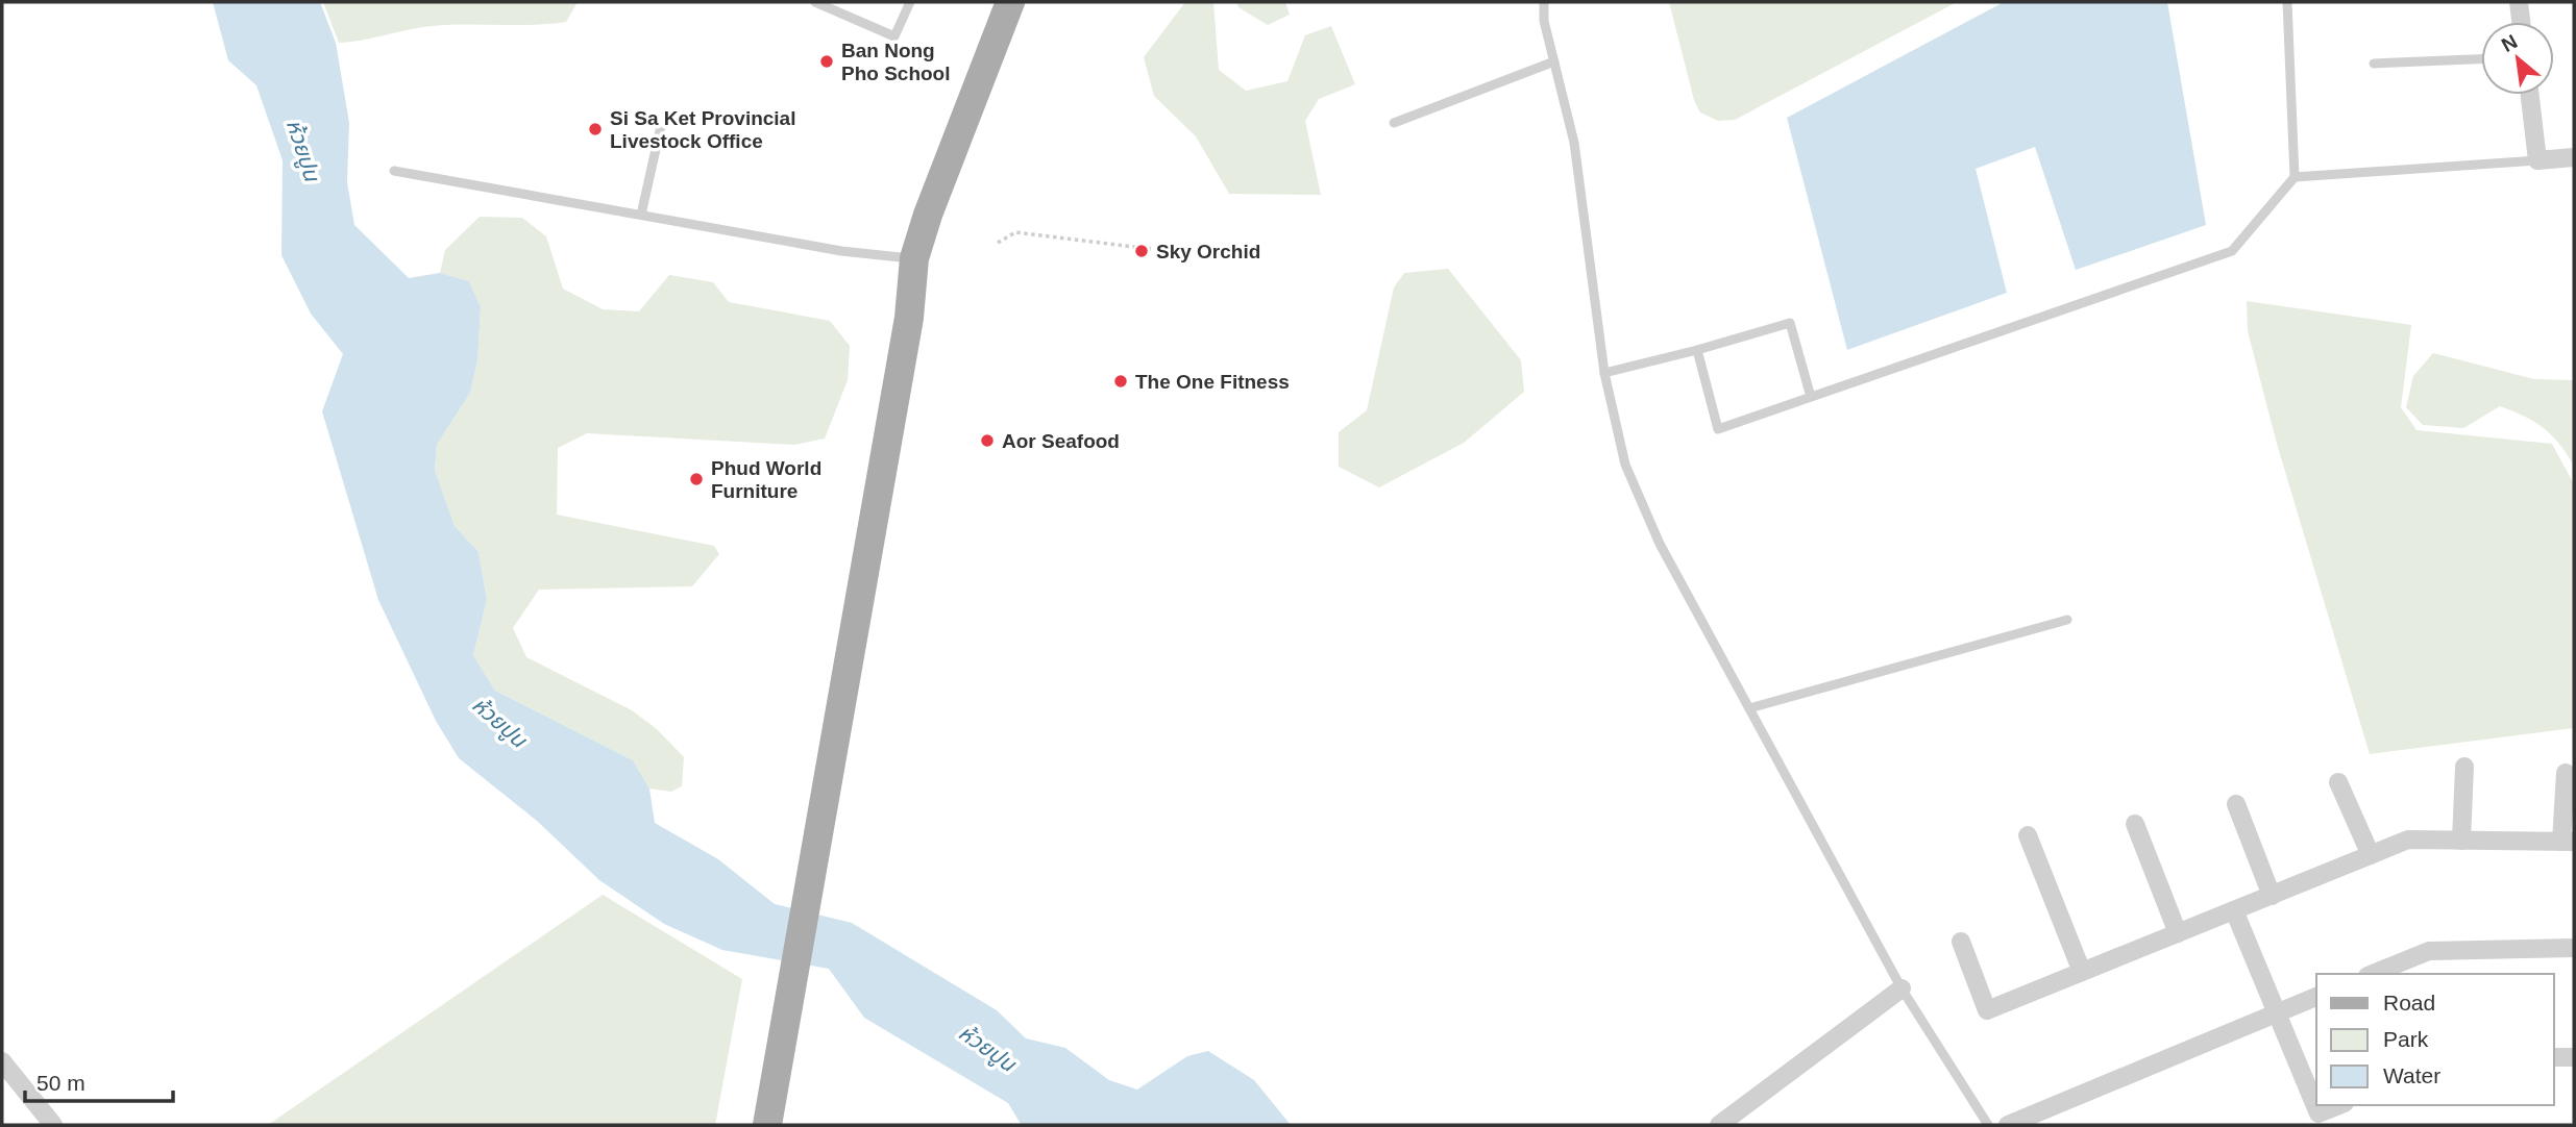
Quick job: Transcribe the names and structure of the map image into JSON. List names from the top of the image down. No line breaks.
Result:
{"water":["ห้วยปูน"],"places":["Ban Nong Pho School","Si Sa Ket Provincial Livestock Office","Sky Orchid","The One Fitness","Aor Seafood","Phud World Furniture"],"legend":["Road","Park","Water"],"scale_bar":"50 m","north":"top left"}
